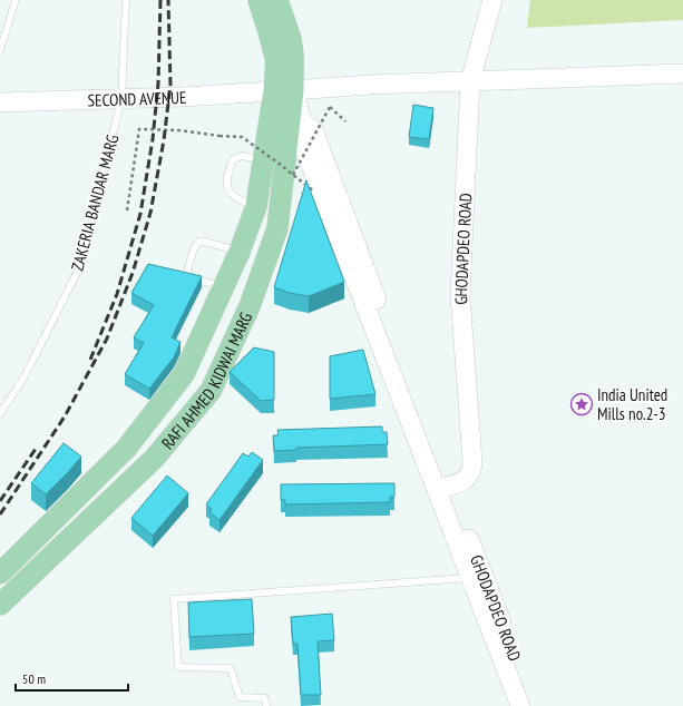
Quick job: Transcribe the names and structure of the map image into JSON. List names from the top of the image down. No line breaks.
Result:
{"streets":{"main road":["RAFI AHMED KIDWAI MARG"],"street":["SECOND AVENUE","GHODAPDEO ROAD"],"lane":["ZAKERIA BANDAR MARG"]},"crossings":[["SECOND AVENUE","ZAKERIA BANDAR MARG"],["SECOND AVENUE","GHODAPDEO ROAD"],["SECOND AVENUE","RAFI AHMED KIDWAI MARG"],["GHODAPDEO ROAD","RAFI AHMED KIDWAI MARG"]],"places":{"place":["India United Mills no.2-3"]},"scale_bar":"50 m"}
